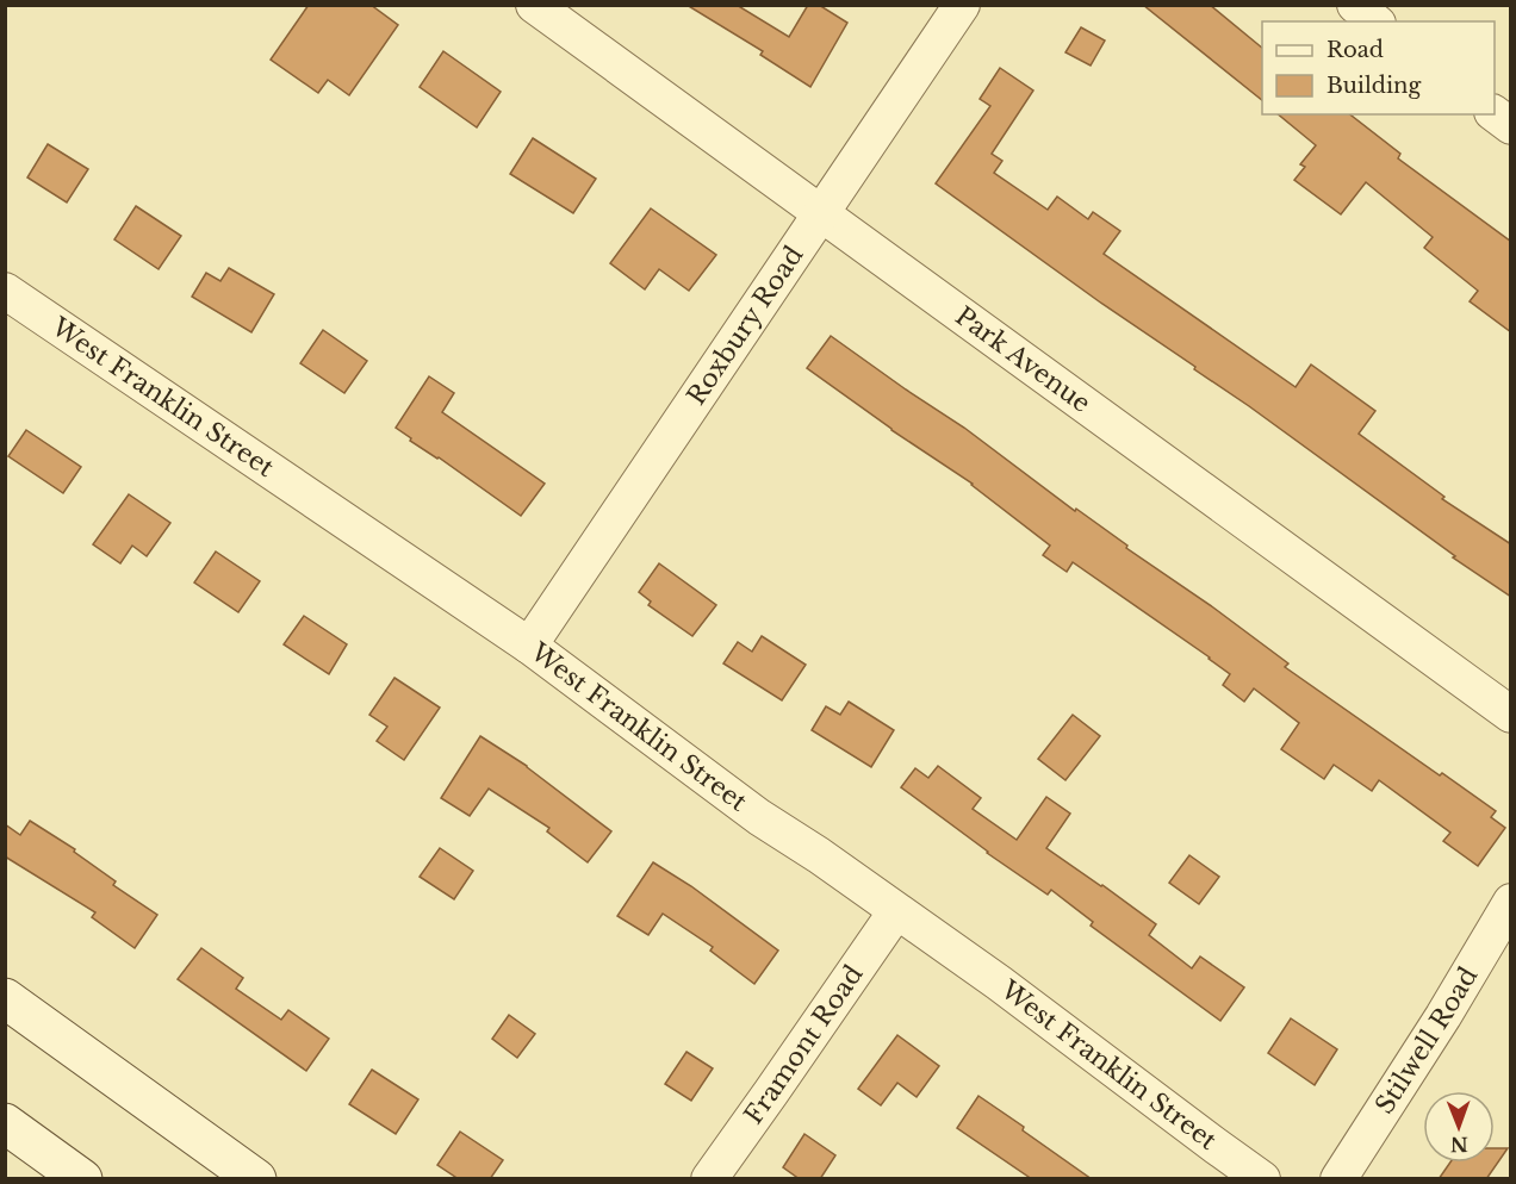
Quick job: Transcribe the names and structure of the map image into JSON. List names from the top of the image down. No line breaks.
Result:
{"streets":{"street":["Roxbury Road","Park Avenue","West Franklin Street","Stilwell Road","Framont Road"]},"crossings":[["Roxbury Road","Park Avenue"],["Roxbury Road","West Franklin Street"],["West Franklin Street","Framont Road"]],"legend":["Road","Building"],"north":"bottom"}
